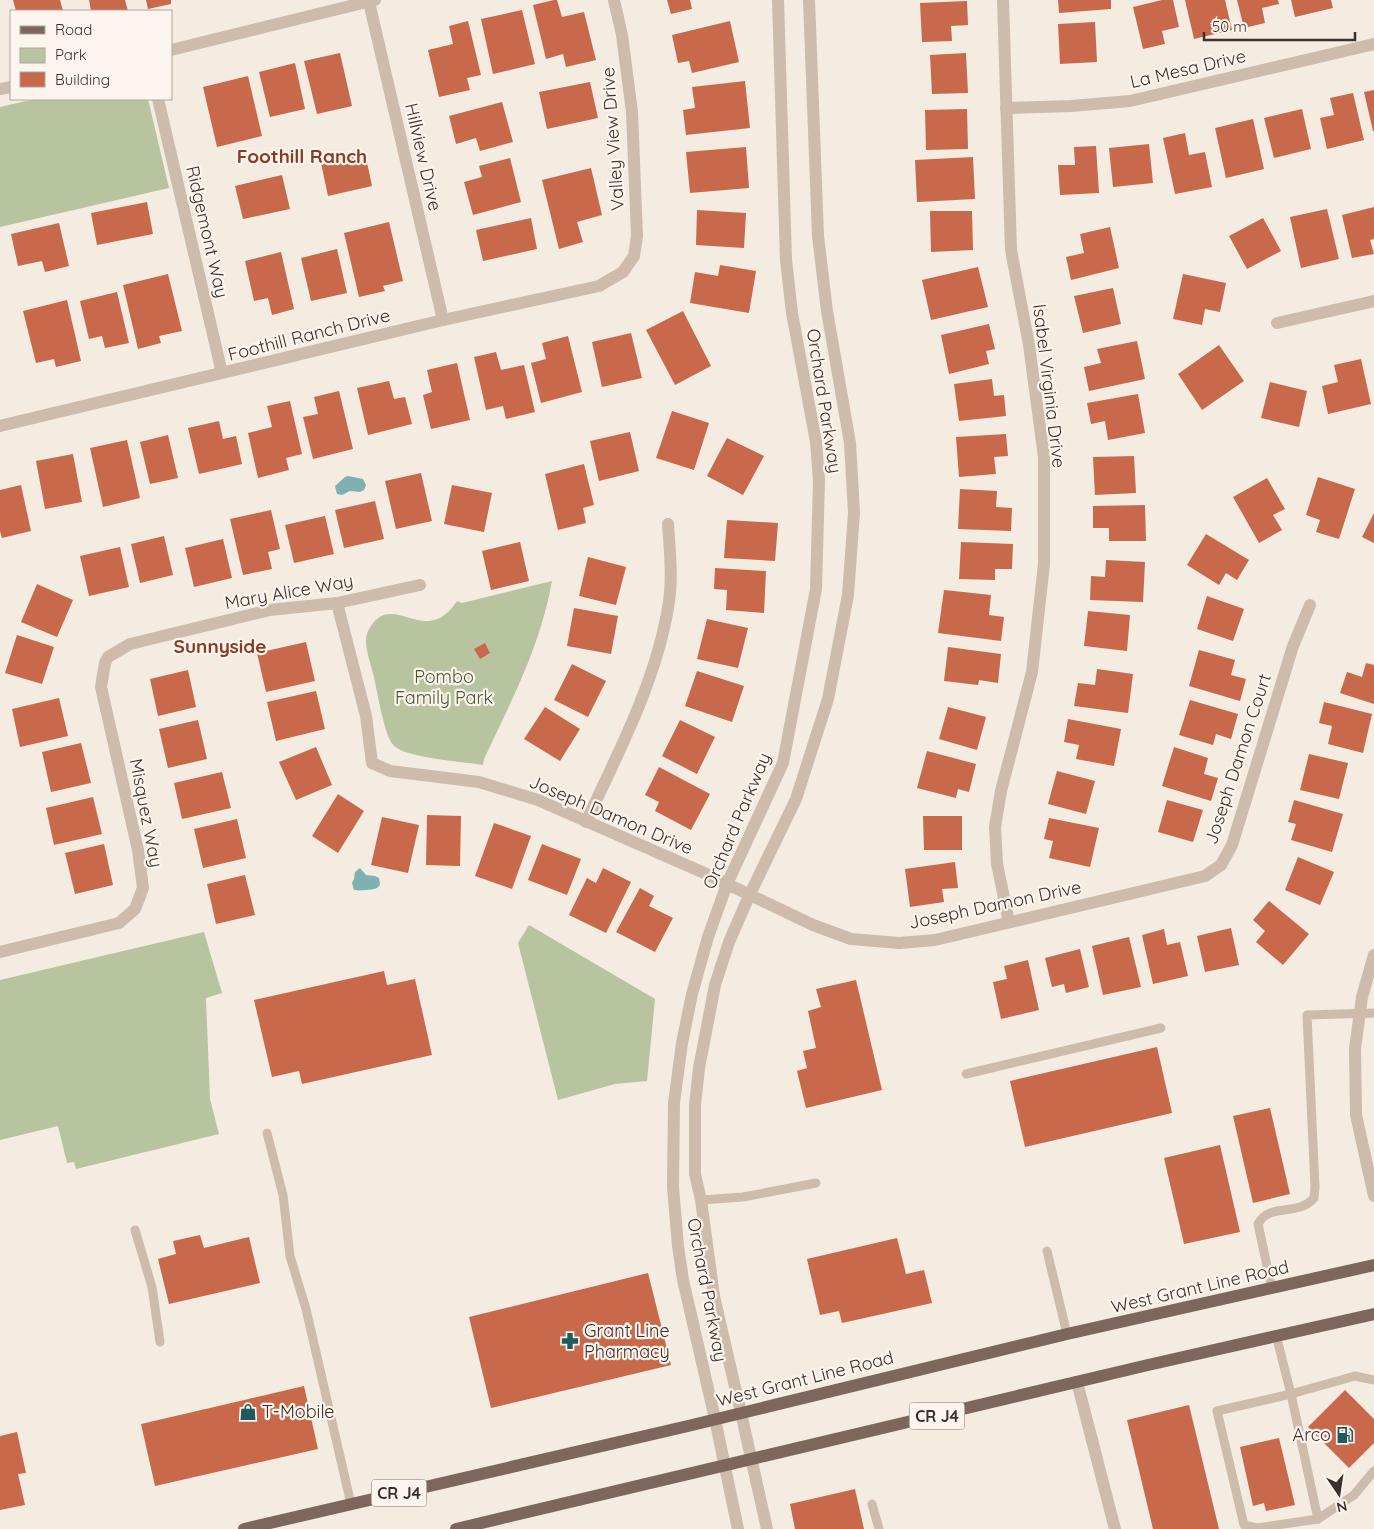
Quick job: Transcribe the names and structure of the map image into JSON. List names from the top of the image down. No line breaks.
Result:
{"streets":{"main road":["West Grant Line Road","CR J4"],"street":["La Mesa Drive","Valley View Drive","Hillview Drive","Ridgemont Way","Foothill Ranch Drive","Isabel Virginia Drive","Orchard Parkway","Mary Alice Way","Joseph Damon Court","Misquez Way","Joseph Damon Drive"]},"crossings":[["La Mesa Drive","Isabel Virginia Drive"],["Valley View Drive","Foothill Ranch Drive"],["Hillview Drive","Foothill Ranch Drive"],["Ridgemont Way","Foothill Ranch Drive"],["Isabel Virginia Drive","Joseph Damon Drive"],["Orchard Parkway","Joseph Damon Drive"],["Orchard Parkway","West Grant Line Road"],["Orchard Parkway","CR J4"],["Mary Alice Way","Misquez Way"],["Mary Alice Way","Joseph Damon Drive"],["Joseph Damon Court","Joseph Damon Drive"]],"districts":["Foothill Ranch","Sunnyside"],"parks":["Pombo Family Park"],"places":{"pharmacy":["Grant Line Pharmacy"],"shop":["T-Mobile"],"fuel station":["Arco"]},"legend":["Road","Park","Building"],"scale_bar":"50 m","north":"bottom"}
